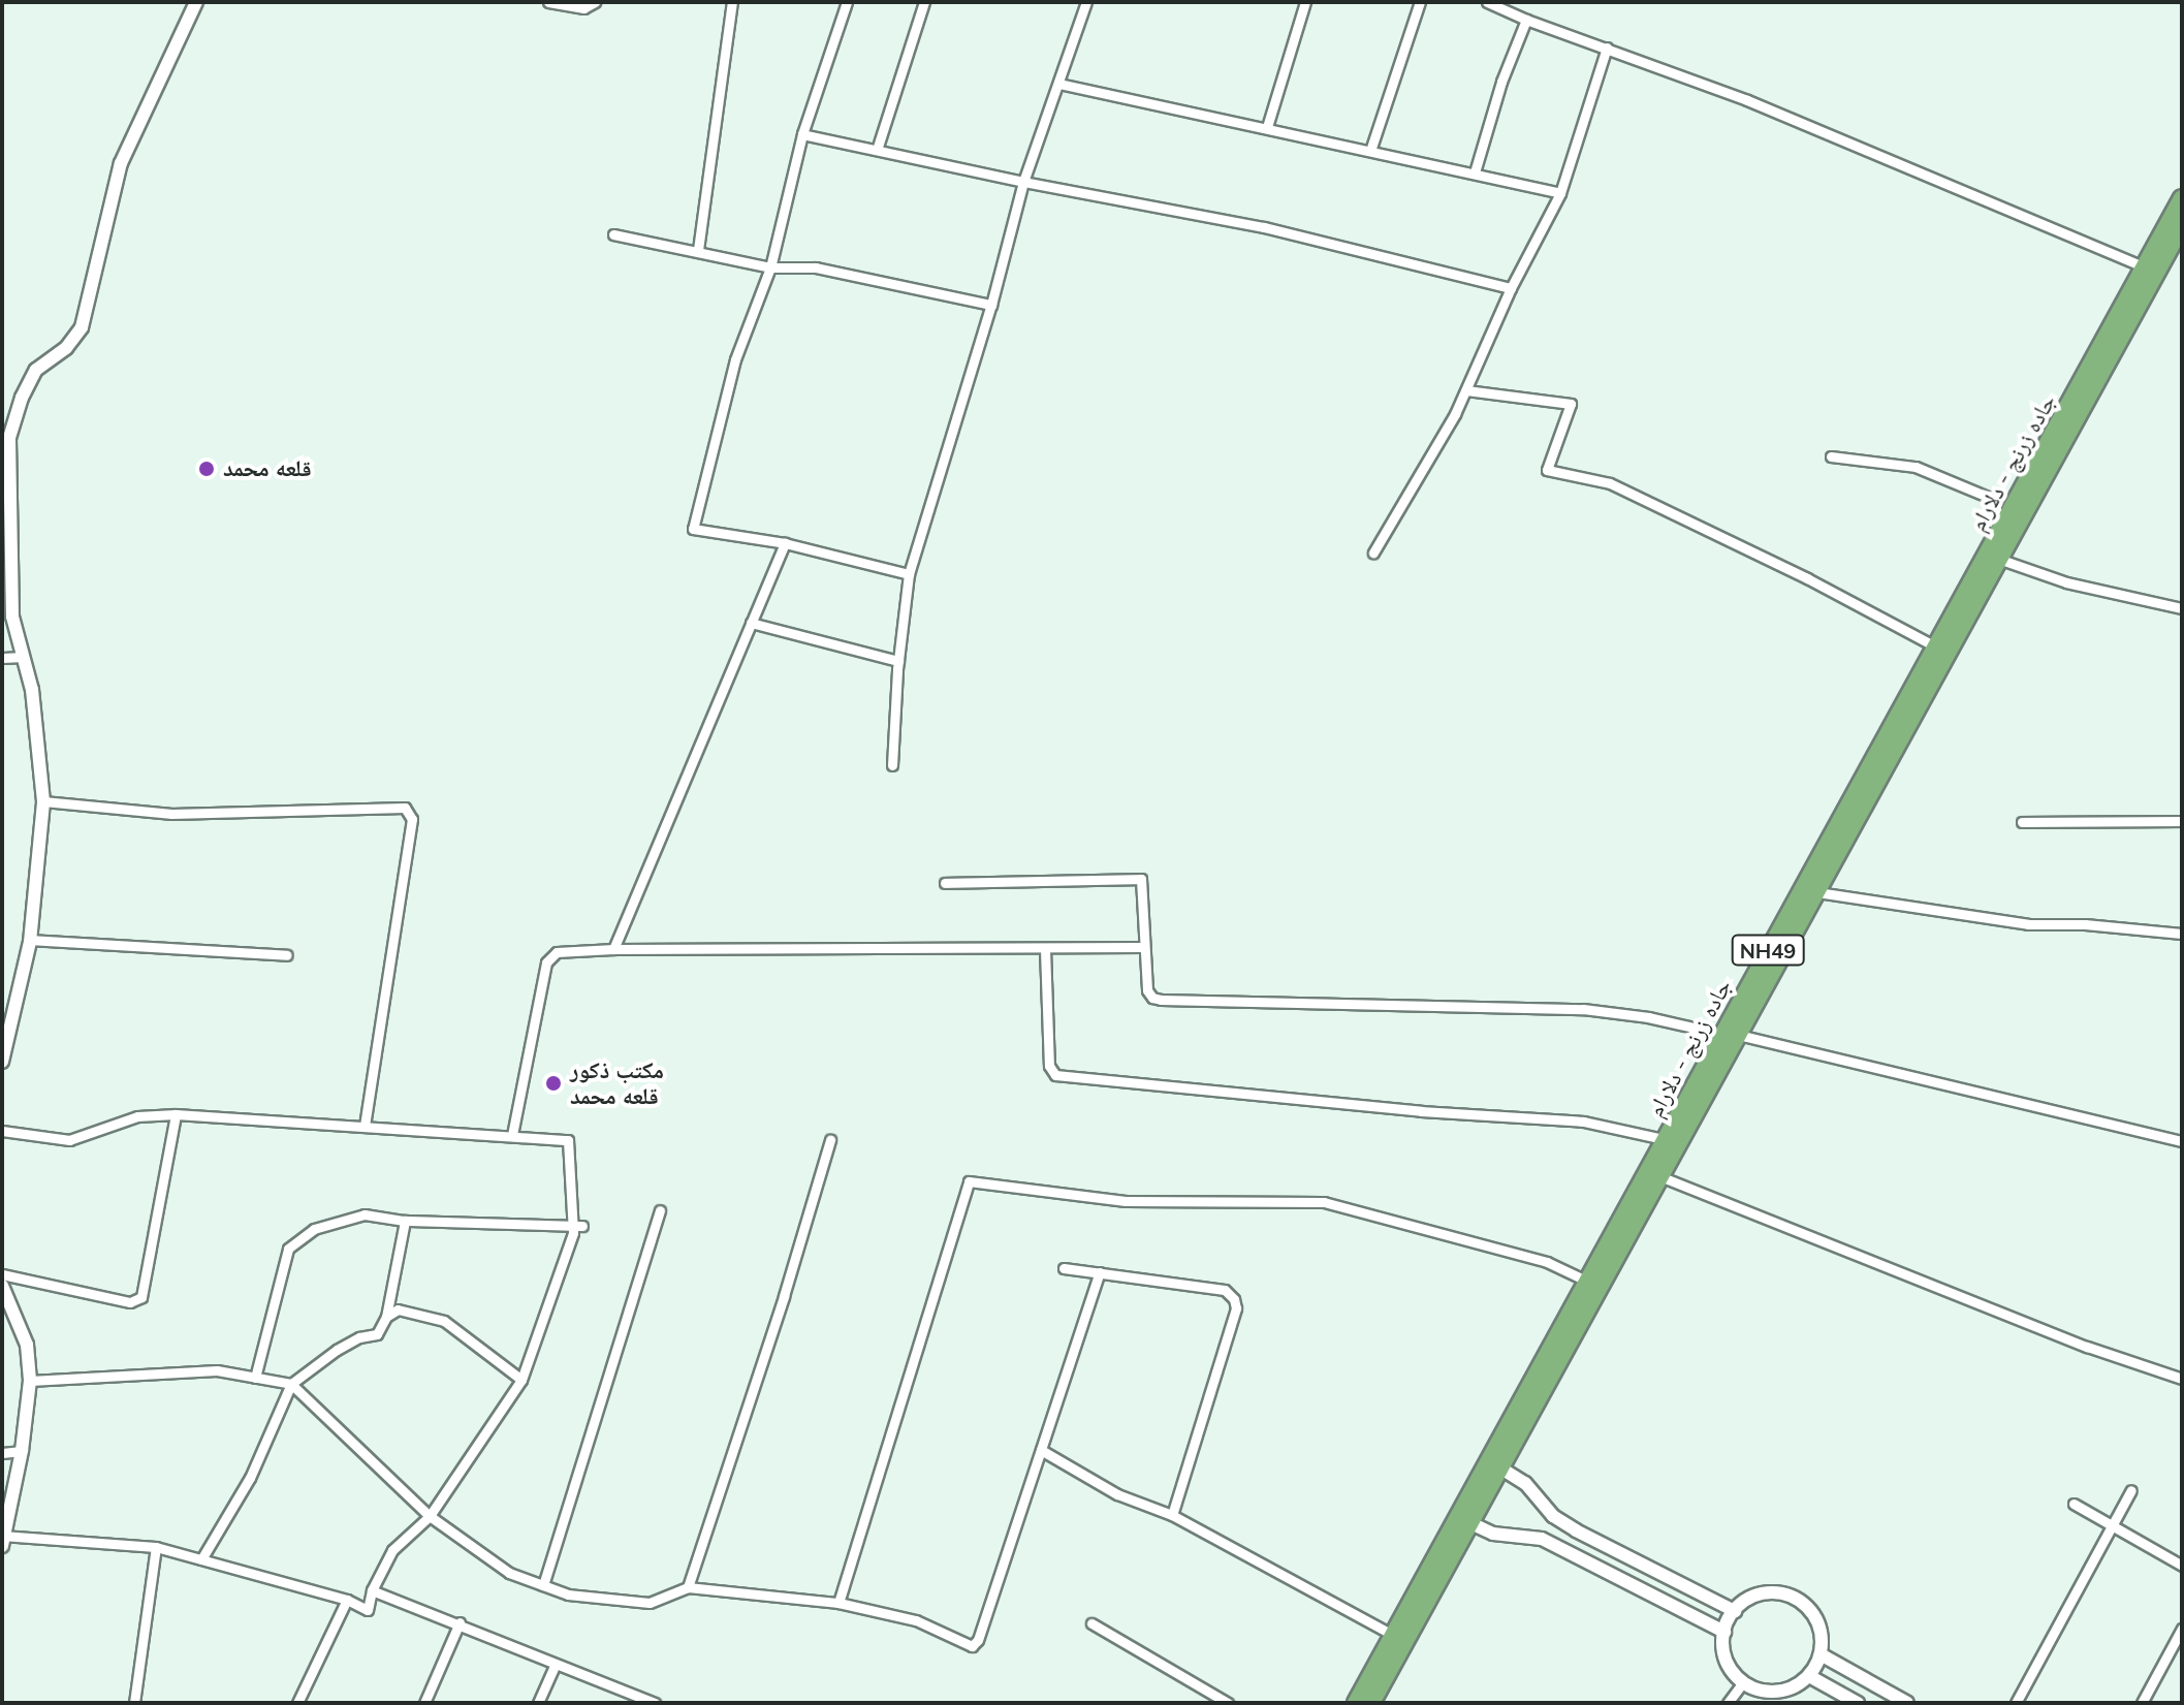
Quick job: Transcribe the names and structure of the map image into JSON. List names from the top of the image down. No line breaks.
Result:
{"streets":{"highway":["جاده زرنج - دلارام","NH49"]},"places":["قلعه محمد","مکتب ذکور قلعه محمد"]}
